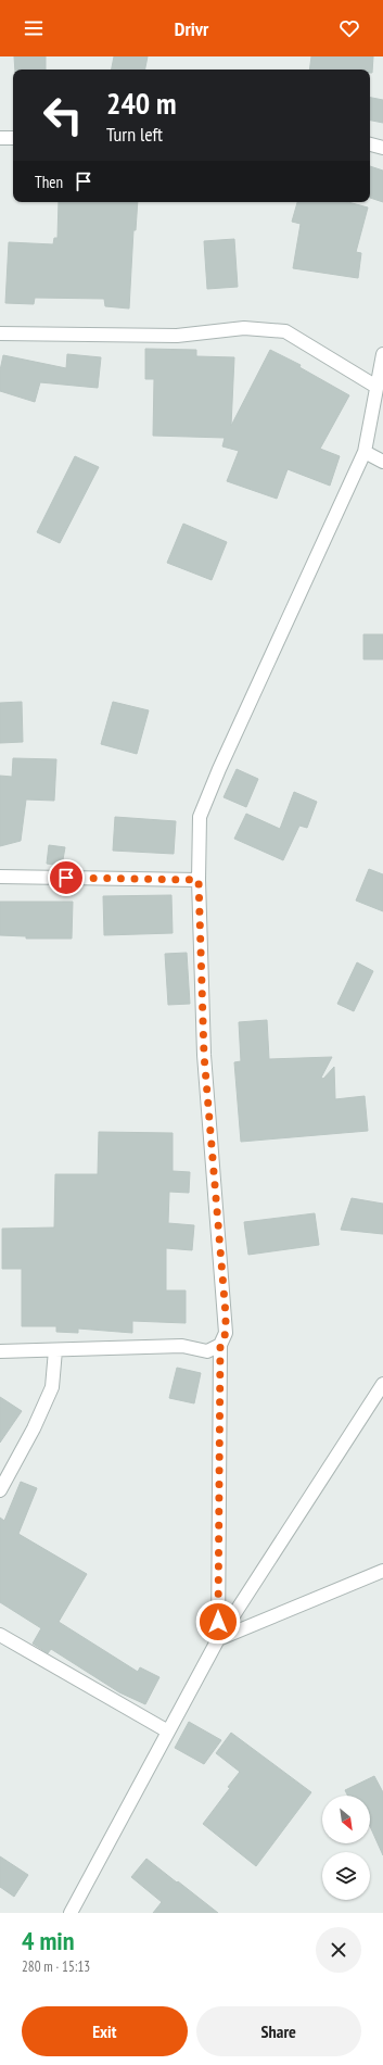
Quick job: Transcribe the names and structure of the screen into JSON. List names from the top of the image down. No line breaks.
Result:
{"north":"bottom right","page":{"header":"Drivr","turn":["240 m","Turn left"],"then":"Then","heading":["4 min","280 m · 15:13"],"buttons":["Exit","Share"]}}
